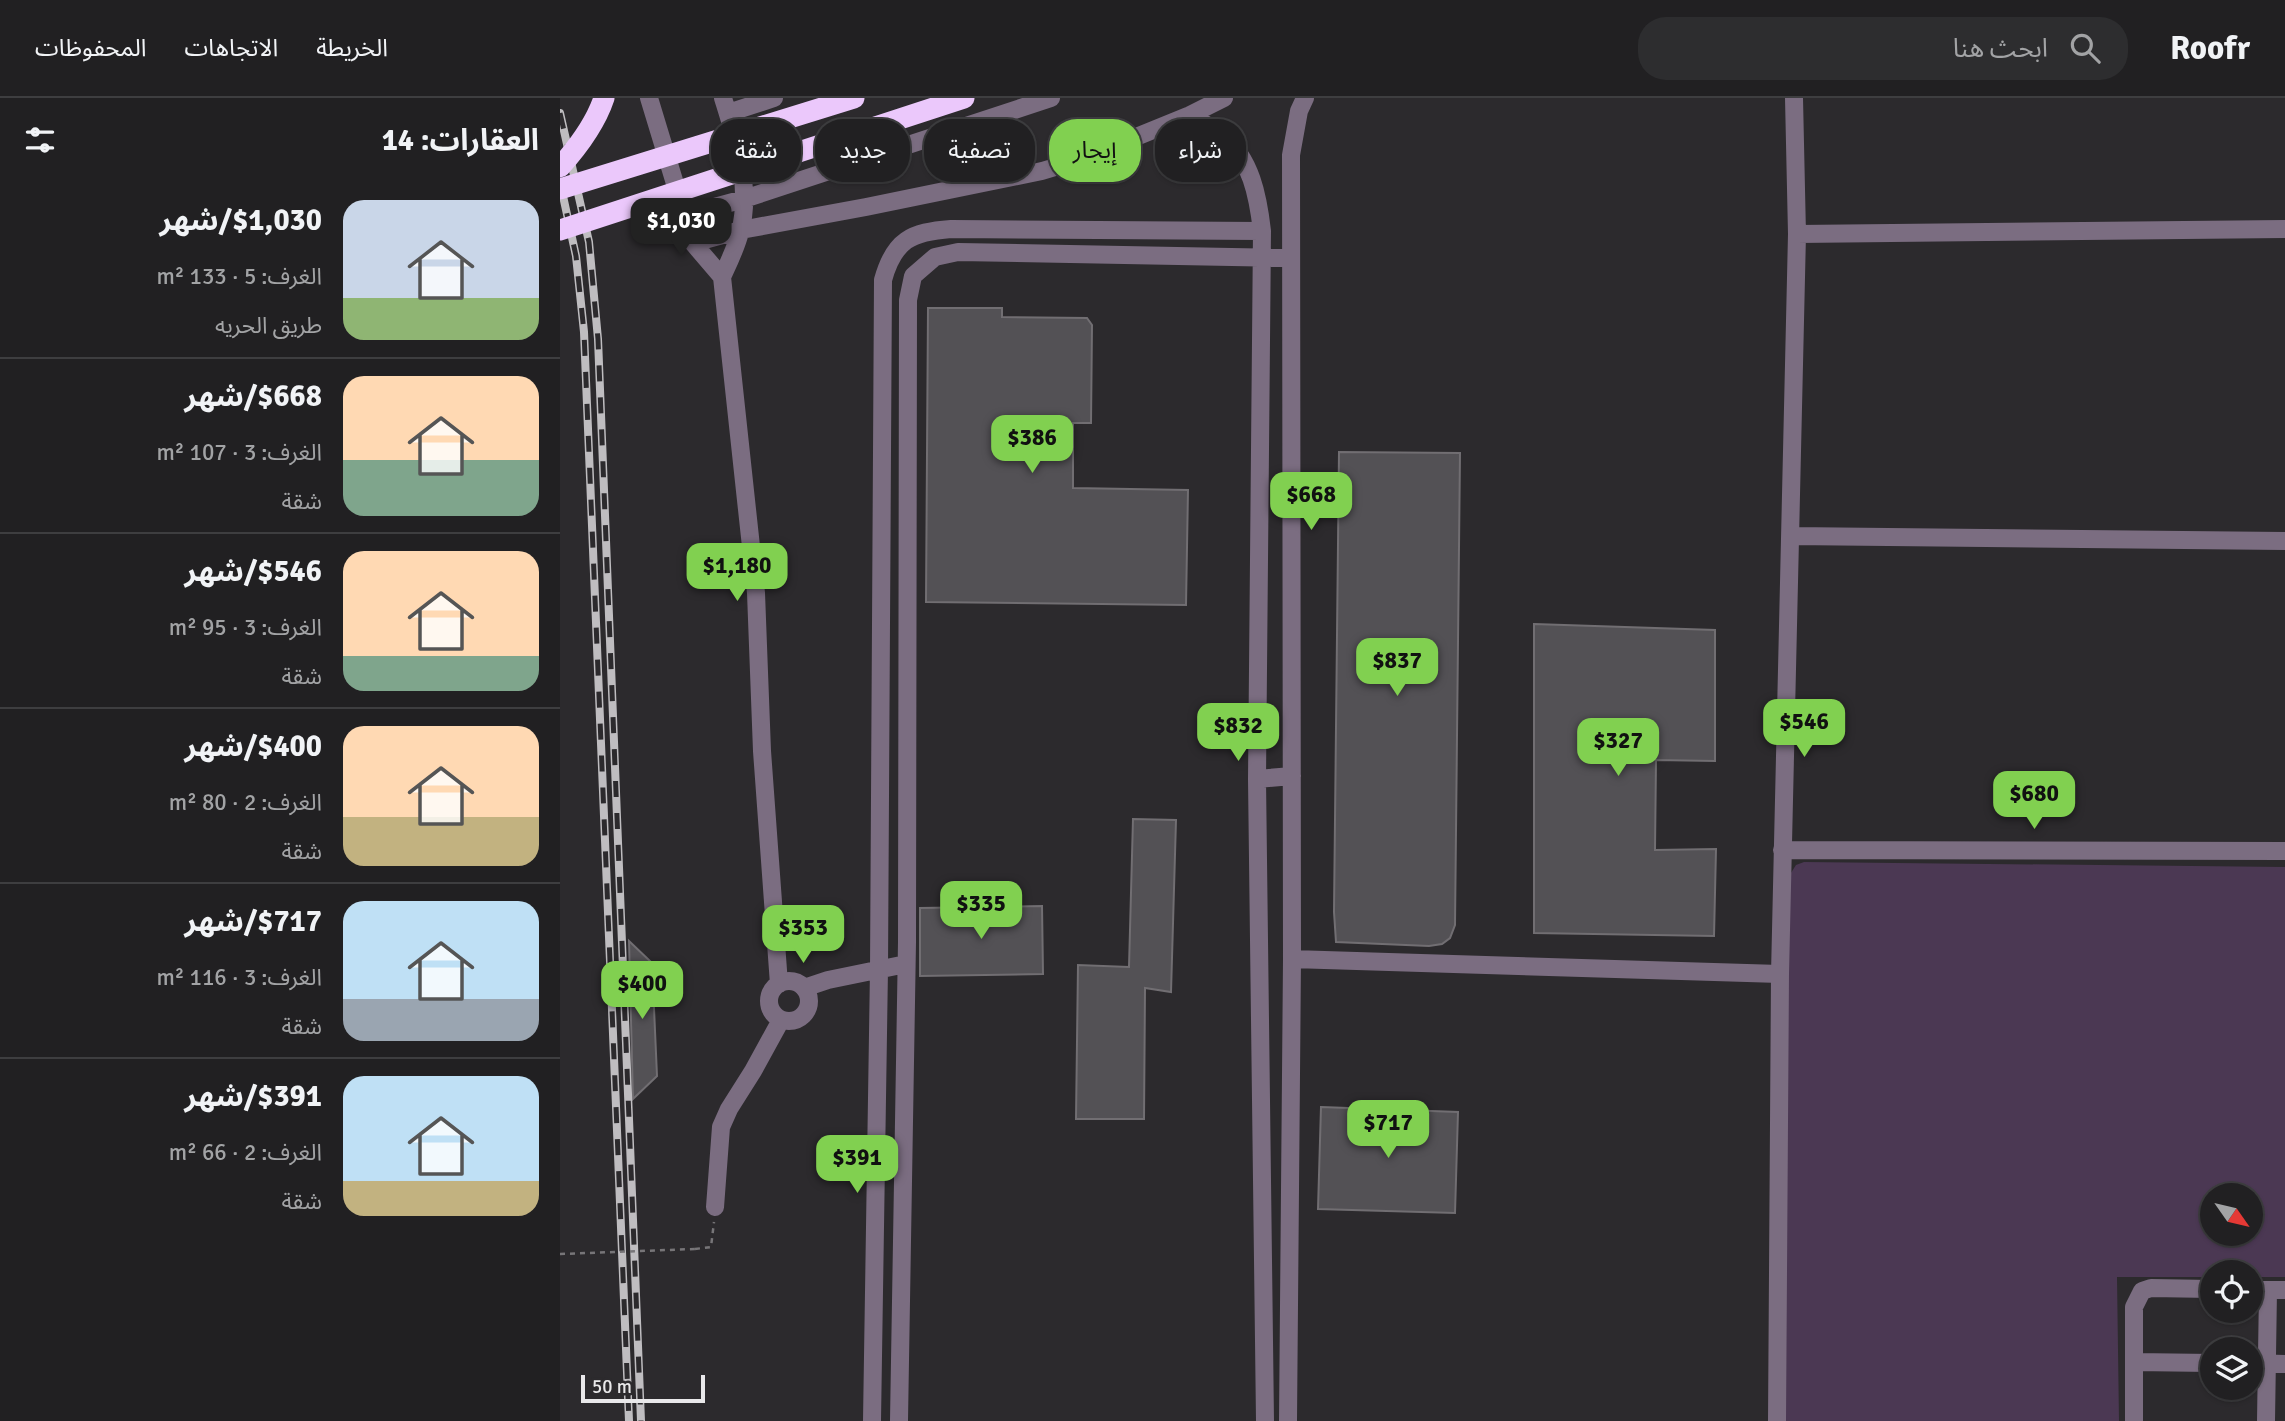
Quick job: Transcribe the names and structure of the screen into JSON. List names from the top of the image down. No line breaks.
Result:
{"scale_bar":"50 m","north":"bottom right","page":{"header":"Roofr","search":"ابحث هنا","nav":["الخريطة","الاتجاهات","المحفوظات"],"heading":"العقارات: 14","chip":["شراء","إيجار","تصفية","جديد","شقة"],"list":[{"name":"$1,030/شهر","note":"الغرف: 5 · 133 m² · طريق الحريه"},{"name":"$668/شهر","note":"الغرف: 3 · 107 m² · شقة"},{"name":"$546/شهر","note":"الغرف: 3 · 95 m² · شقة"},{"name":"$400/شهر","note":"الغرف: 2 · 80 m² · شقة"},{"name":"$717/شهر","note":"الغرف: 3 · 116 m² · شقة"},{"name":"$391/شهر","note":"الغرف: 2 · 66 m² · شقة"}],"price":["$1,030","$386","$668","$1,180","$837","$546","$832","$327","$680","$335","$353","$400","$717","$391"],"scale":"50 m"}}
